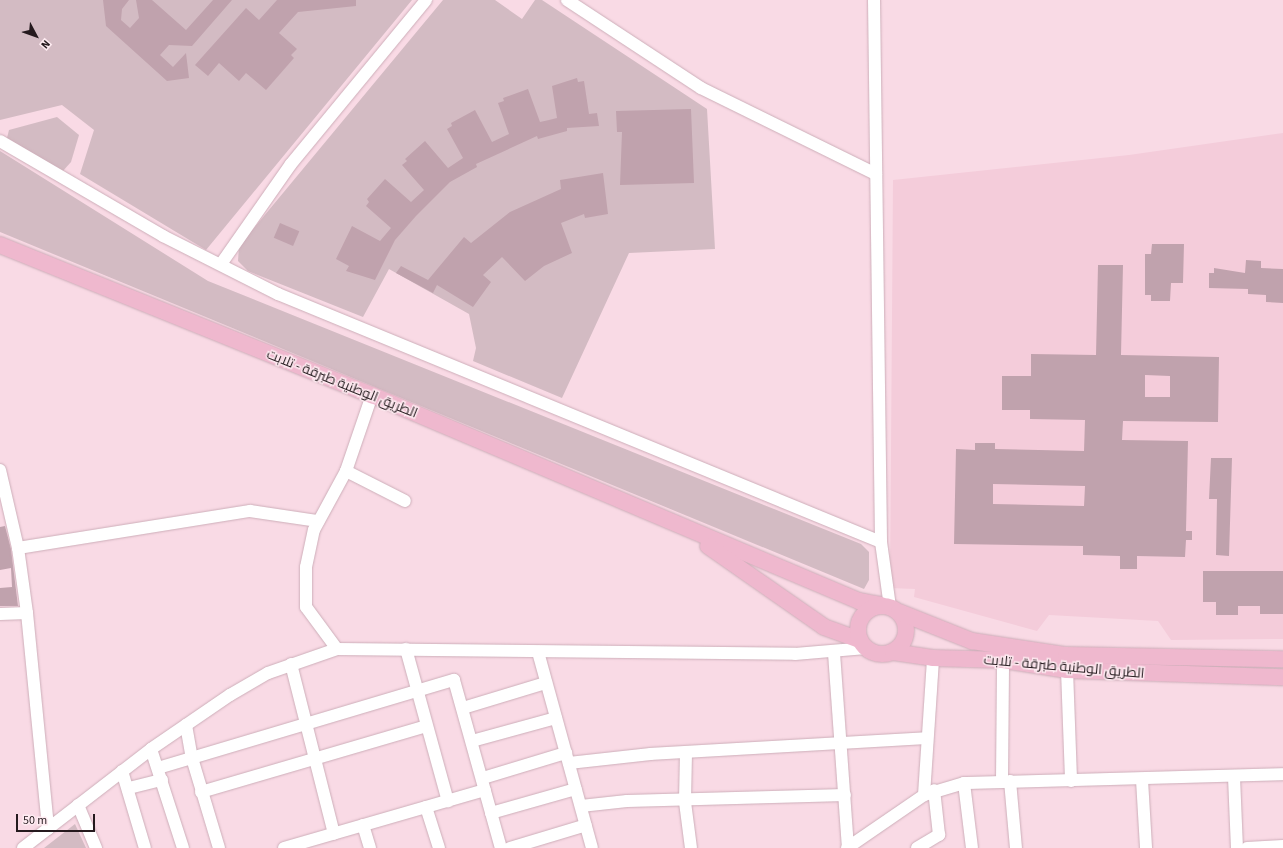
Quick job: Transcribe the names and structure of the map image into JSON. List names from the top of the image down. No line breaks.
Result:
{"streets":{"main road":["الطريق الوطنية طبرقة - تلابت"]},"scale_bar":"50 m","north":"bottom right"}
